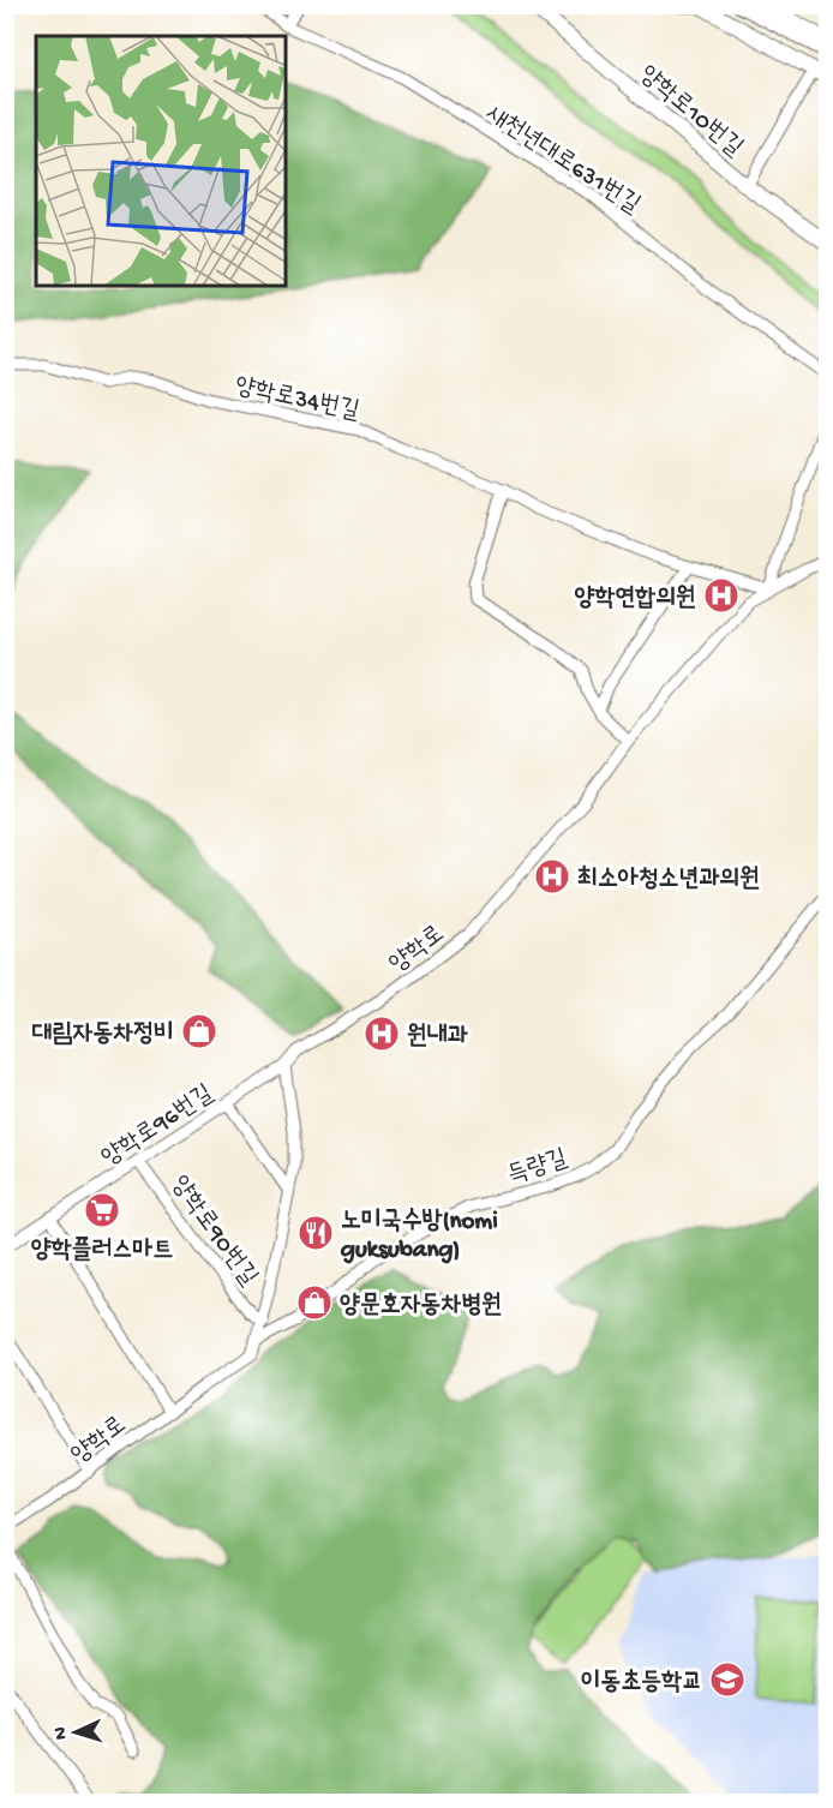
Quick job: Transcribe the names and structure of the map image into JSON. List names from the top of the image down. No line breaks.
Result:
{"streets":{"main road":["양학로10번길"],"street":["새천년대로631번길","양학로34번길","양학로","양학로96번길","득량길","양학로90번길"]},"crossings":[["양학로34번길","양학로"],["양학로","양학로96번길"],["양학로","득량길"],["양학로","양학로90번길"],["양학로96번길","양학로90번길"]],"places":{"hospital":["양학연합의원","최소아청소년과의원","원내과"],"shop":["대림자동차정비","양문호자동차병원"],"supermarket":["양학플러스마트"],"restaurant":["노미국수방(nomi guksubang)"],"school or university":["이동초등학교"]},"north":"left"}
